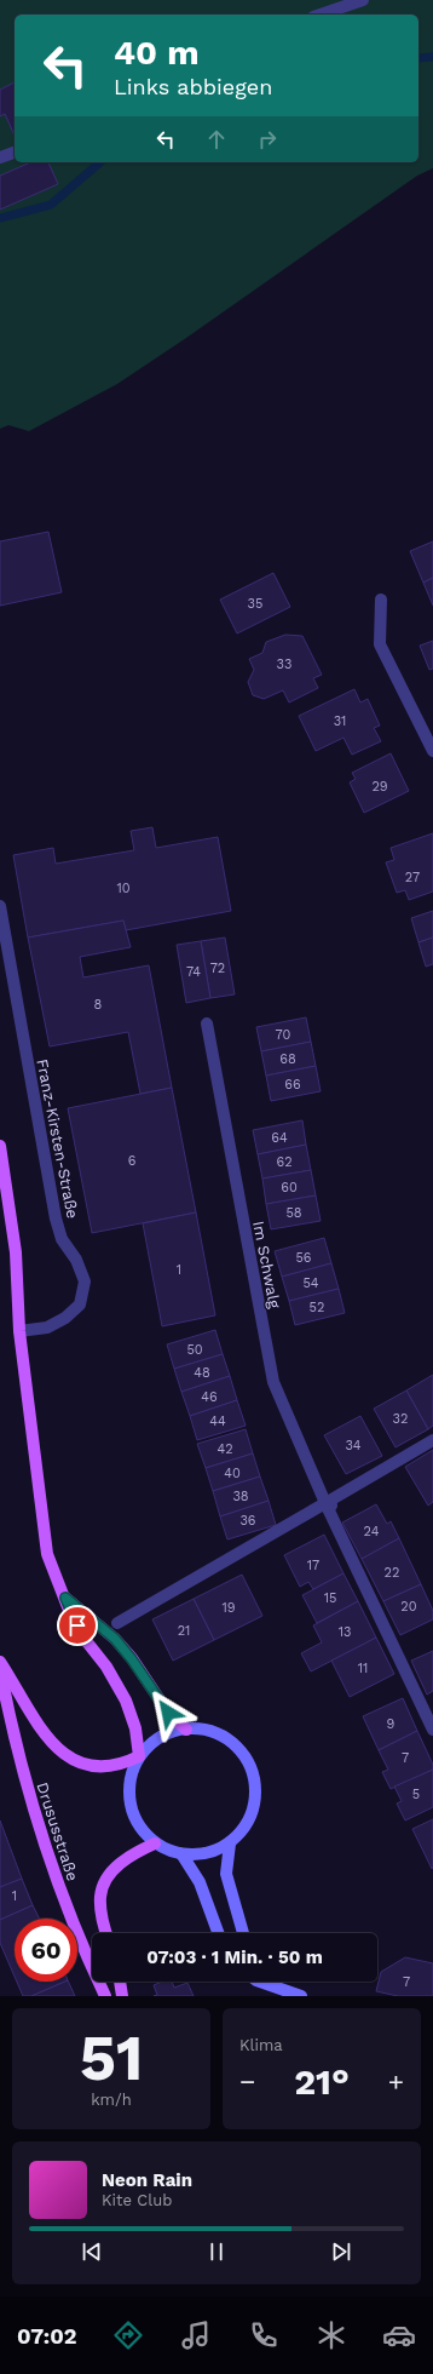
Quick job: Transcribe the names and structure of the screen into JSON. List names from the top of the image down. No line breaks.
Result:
{"streets":{"main road":["Drususstraße"],"street":["Franz-Kirsten-Straße","Im Schwalg"]},"house_numbers":["35","33","31","29","27","10","72","74","8","70","68","66","64","6","62","60","58","56","1","54","52","50","48","46","32","44","34","42","40","38","36","24","17","22","15","20","19","21","13","11","9","7","5","1","7"],"page":{"turn":["40 m","Links abbiegen"],"limit":"60","trip":"07:03 · 1 Min. · 50 m","tile":[["51","km/h"],"Klima"],"heat":["−","21°","+"],"song":["Neon Rain","Kite Club"],"tabs":"07:02"}}
